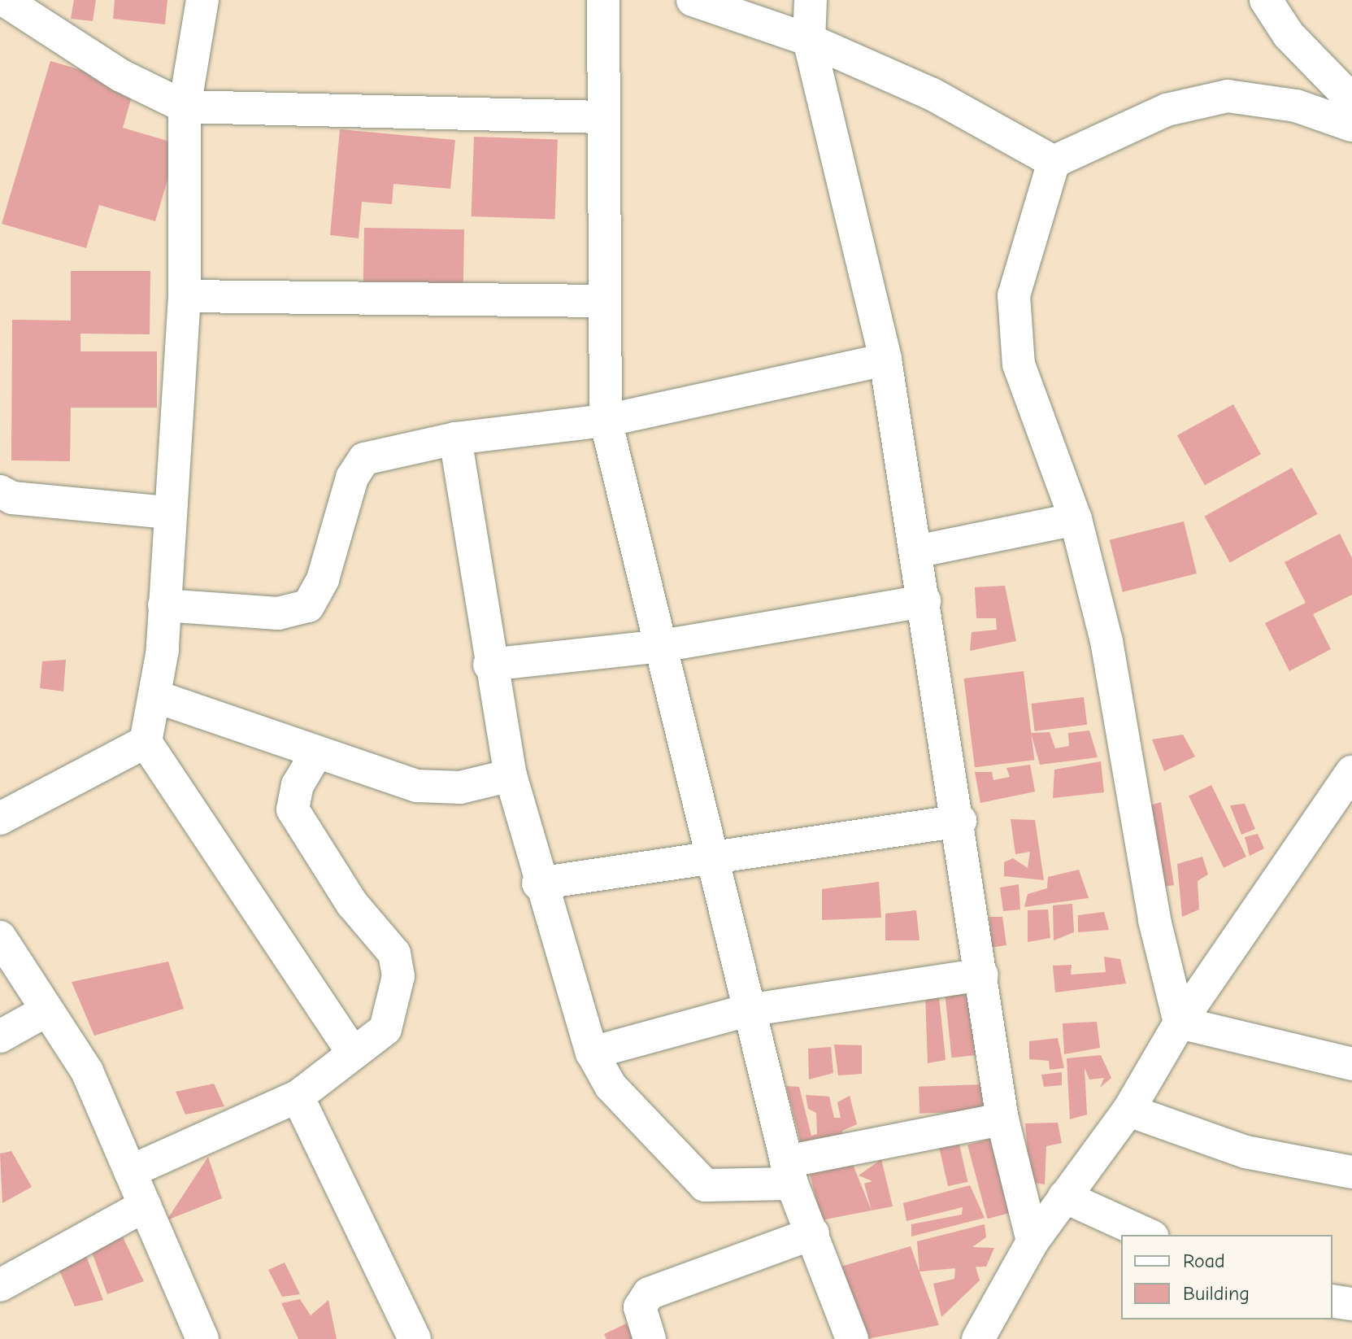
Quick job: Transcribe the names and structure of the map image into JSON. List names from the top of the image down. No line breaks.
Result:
{"legend":["Road","Building"]}
